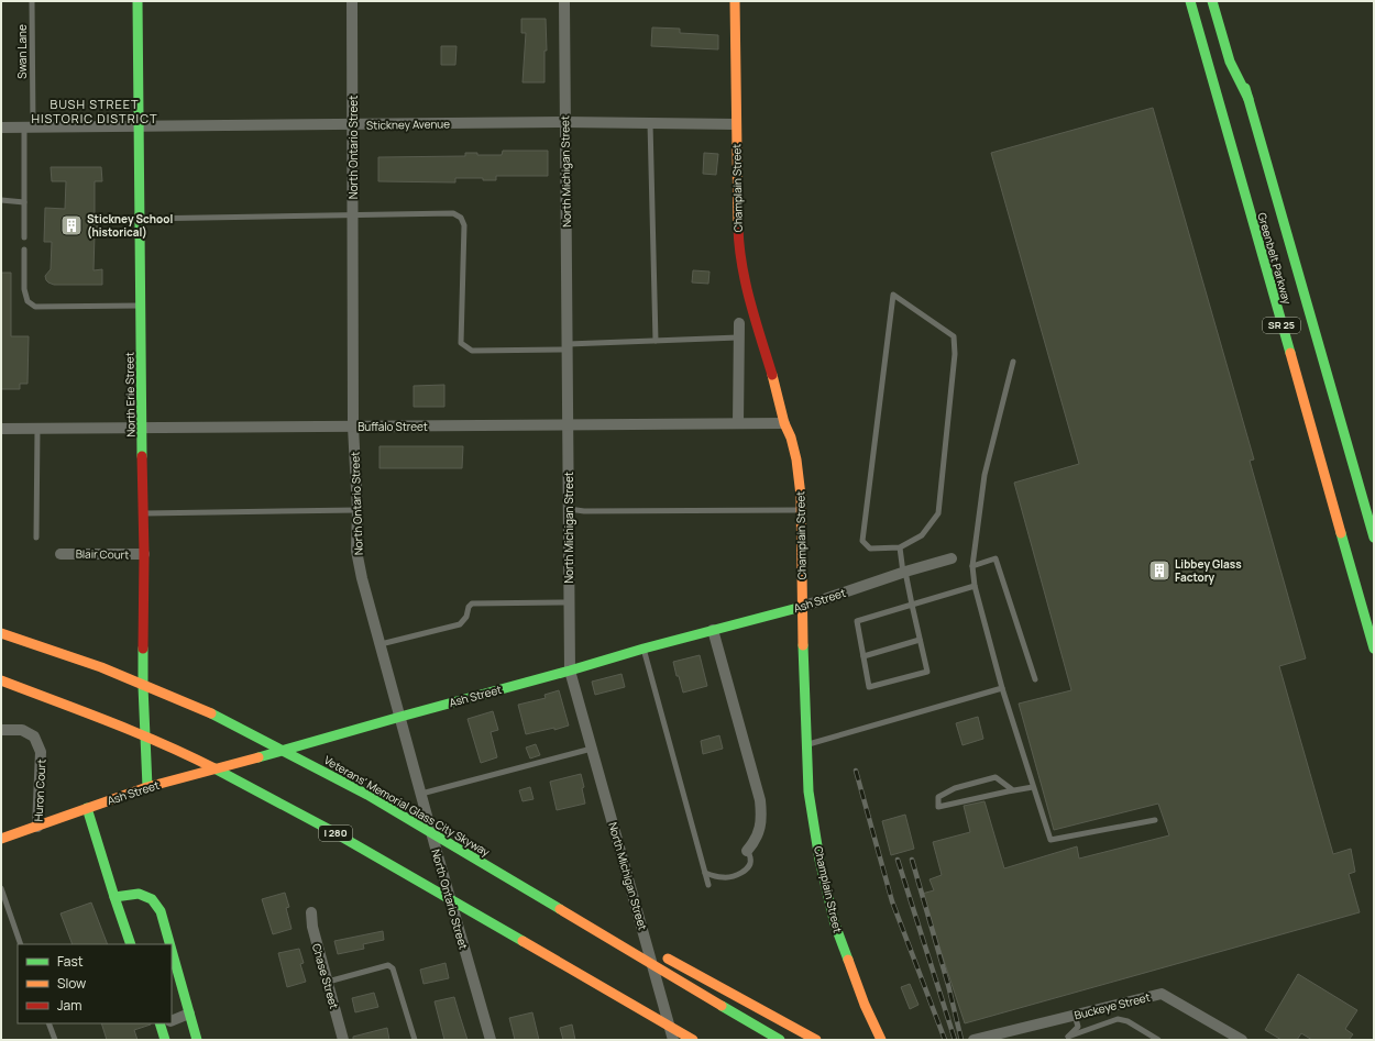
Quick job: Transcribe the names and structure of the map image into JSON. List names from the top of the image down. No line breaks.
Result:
{"streets":{"main road":["Champlain Street","Greenbelt Parkway","SR 25","North Erie Street","Ash Street","Veterans' Memorial Glass City Skyway","I 280"],"street":["Stickney Avenue","North Ontario Street","North Michigan Street","Buffalo Street","Blair Court","Huron Court","Chase Street","Buckeye Street"],"lane":["Swan Lane"]},"crossings":[["Swan Lane","Stickney Avenue"],["Stickney Avenue","North Ontario Street"],["Stickney Avenue","North Michigan Street"],["Stickney Avenue","Champlain Street"],["Stickney Avenue","North Erie Street"],["North Ontario Street","Buffalo Street"],["North Ontario Street","Ash Street"],["North Michigan Street","Buffalo Street"],["North Michigan Street","Ash Street"],["Champlain Street","Buffalo Street"],["Champlain Street","Ash Street"],["North Erie Street","Buffalo Street"],["North Erie Street","Blair Court"],["North Erie Street","Ash Street"],["Ash Street","Huron Court"]],"districts":["BUSH STREET HISTORIC DISTRICT"],"places":{"building":["Stickney School (historical)","Libbey Glass Factory"]},"legend":["Fast","Slow","Jam"]}
